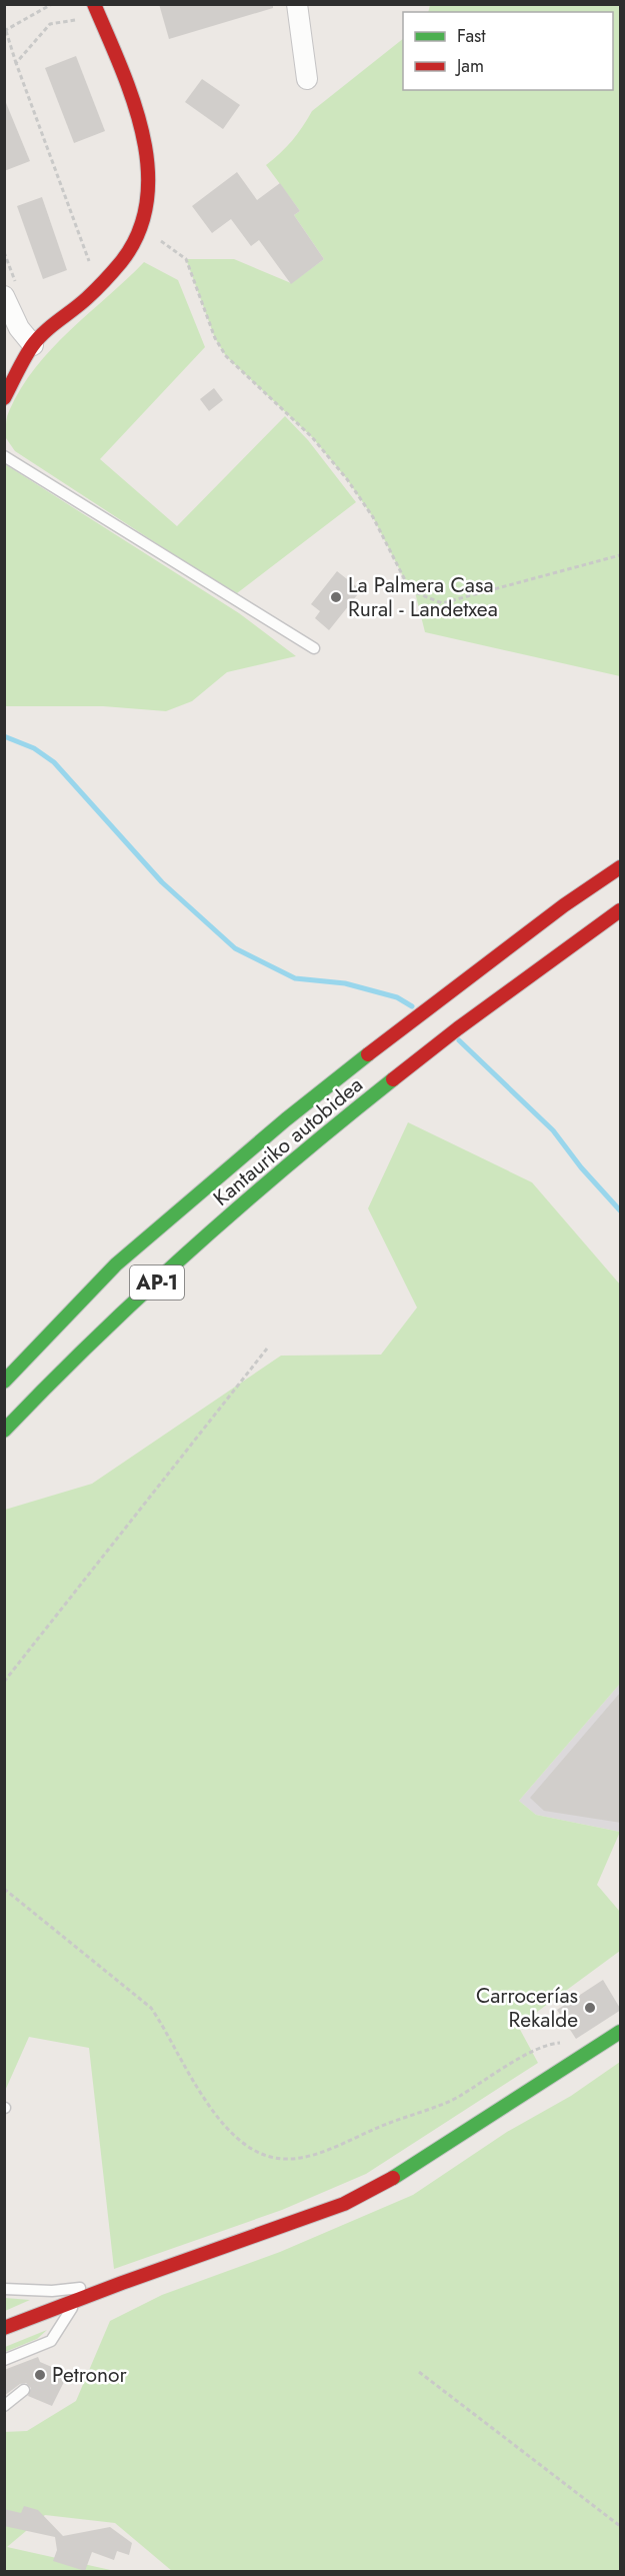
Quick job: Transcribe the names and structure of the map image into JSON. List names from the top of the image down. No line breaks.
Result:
{"streets":{"main road":["Kantauriko autobidea","AP-1"]},"places":["La Palmera Casa Rural - Landetxea","Carrocerías Rekalde","Petronor"],"legend":["Fast","Jam"]}
